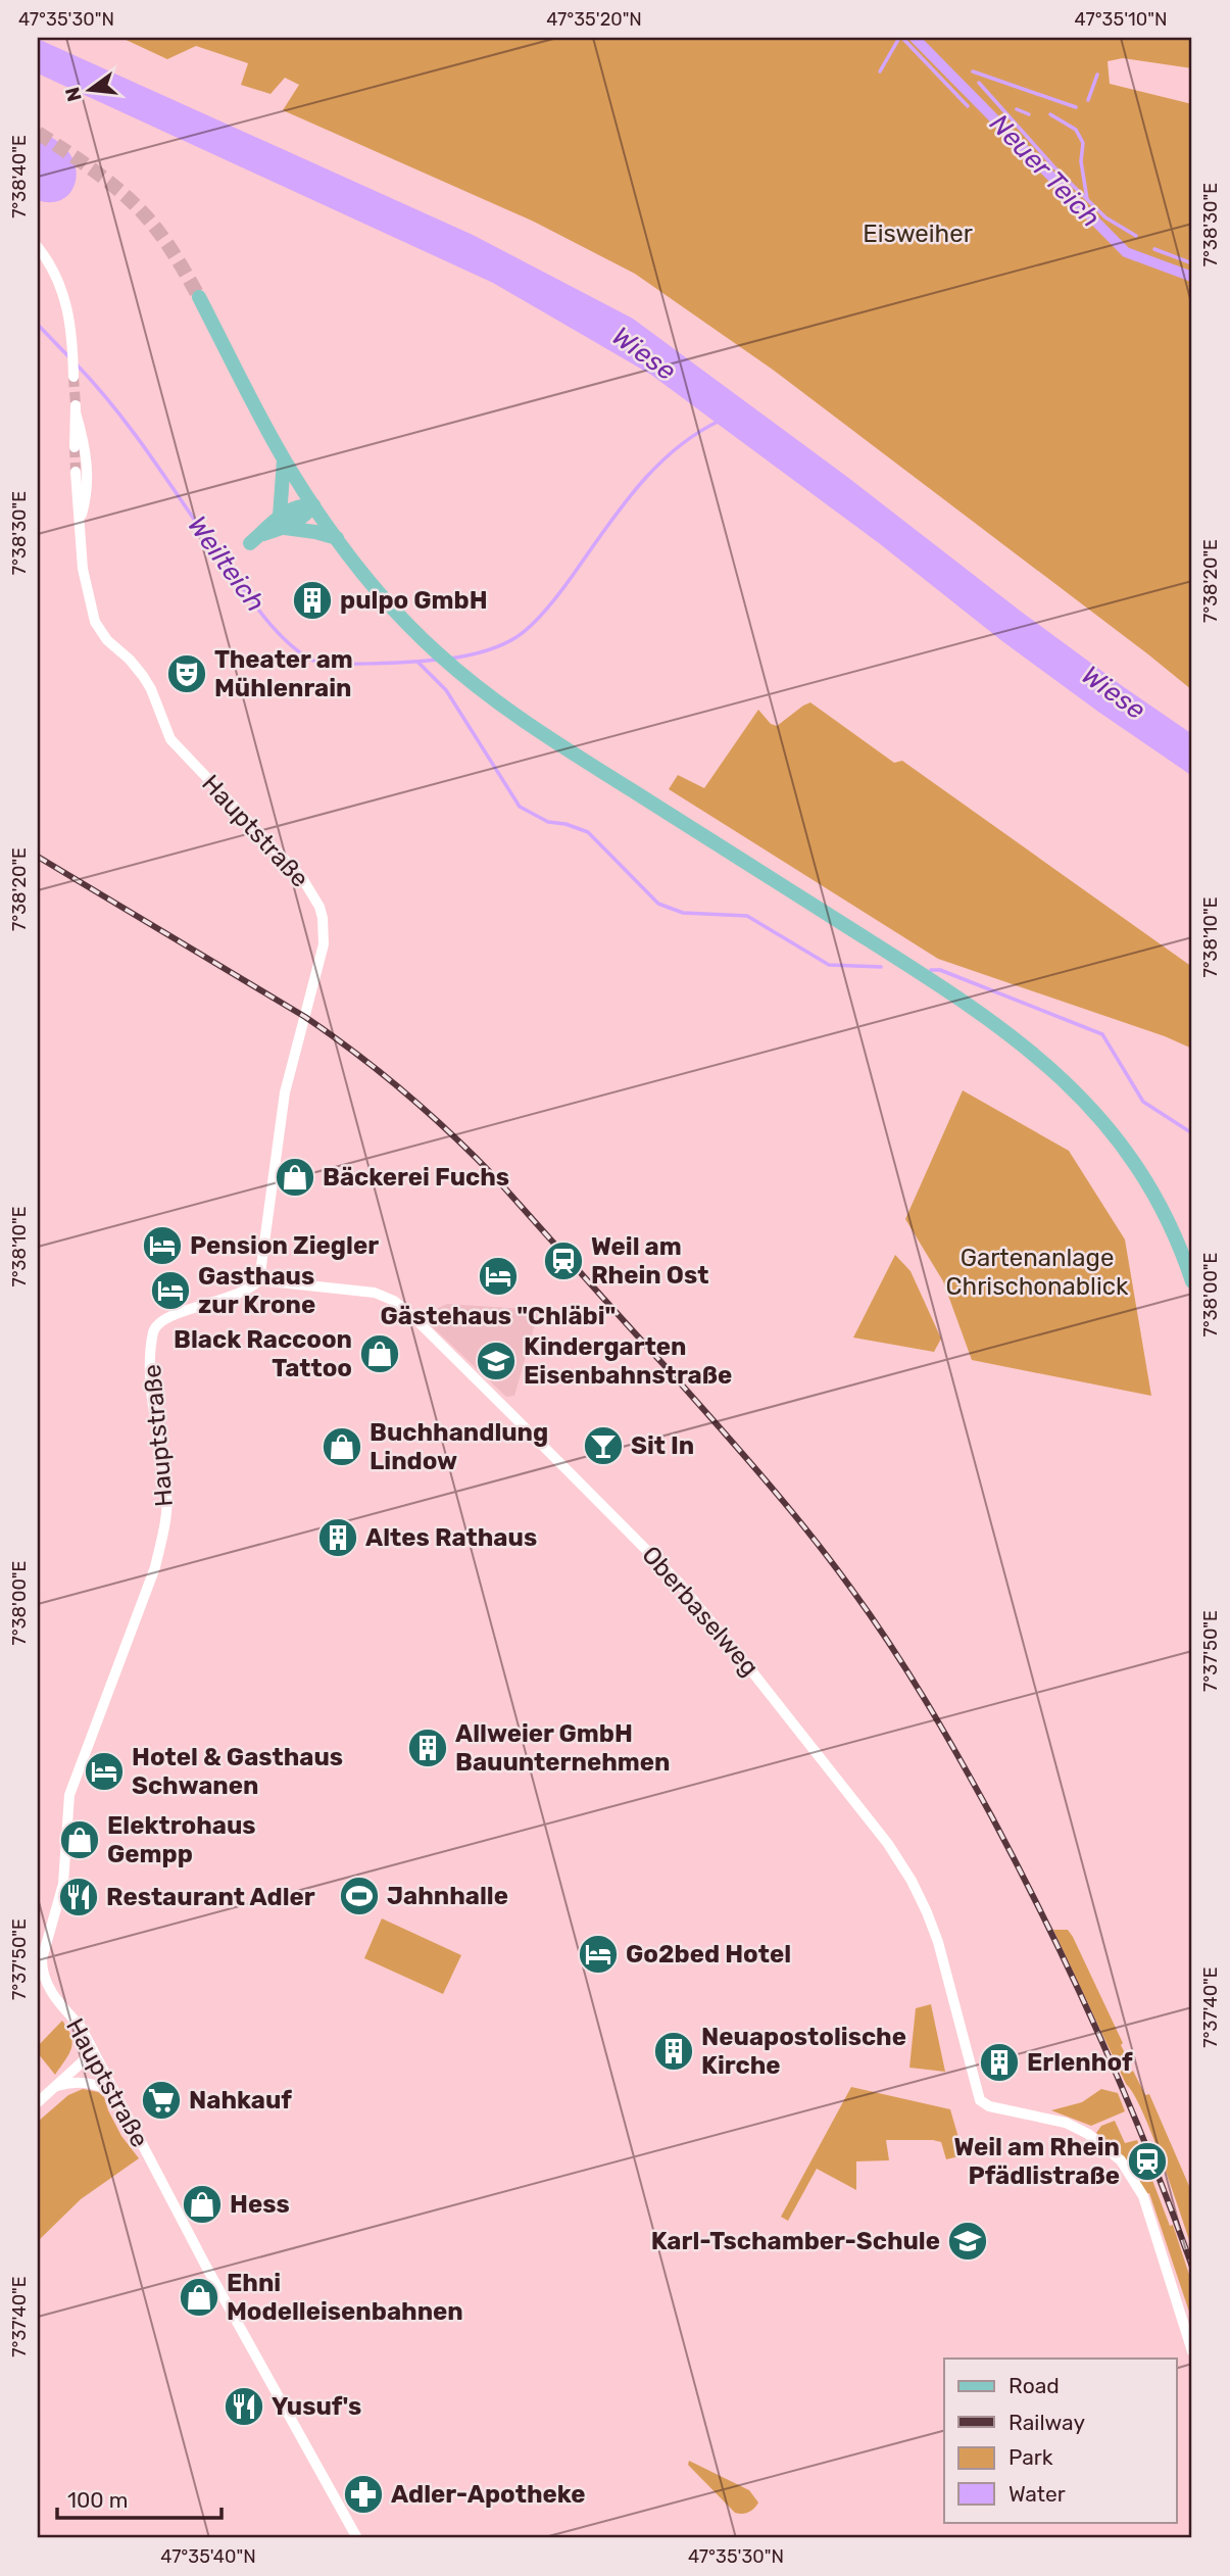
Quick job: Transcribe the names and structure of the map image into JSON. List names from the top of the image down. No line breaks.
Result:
{"streets":{"street":["Hauptstraße","Oberbaselweg"]},"crossings":[["Hauptstraße","Oberbaselweg"]],"water":["Neuer Teich","Wiese","Weilteich"],"parks":["Eisweiher","Gartenanlage Chrischonablick"],"places":{"building":["pulpo GmbH","Altes Rathaus","Allweier GmbH Bauunternehmen","Neuapostolische Kirche","Erlenhof"],"theatre":["Theater am Mühlenrain"],"shop":["Bäckerei Fuchs","Black Raccoon Tattoo","Buchhandlung Lindow","Elektrohaus Gempp","Hess","Ehni Modelleisenbahnen"],"hotel":["Pension Ziegler","Gästehaus \"Chläbi\"","Gasthaus zur Krone","Hotel & Gasthaus Schwanen","Go2bed Hotel"],"station":["Weil am Rhein Ost","Weil am Rhein Pfädlistraße"],"school or university":["Kindergarten Eisenbahnstraße","Karl-Tschamber-Schule"],"bar":["Sit In"],"sports":["Jahnhalle"],"restaurant":["Restaurant Adler","Yusuf's"],"supermarket":["Nahkauf"],"pharmacy":["Adler-Apotheke"]},"legend":["Road","Railway","Park","Water"],"scale_bar":"100 m","north":"left","coordinates":["47°35'30\"N","47°35'20\"N","47°35'10\"N","7°38'40\"E","7°38'30\"E","7°38'20\"E","7°38'10\"E","7°38'00\"E","7°37'50\"E","7°37'40\"E","47°35'40\"N"]}
